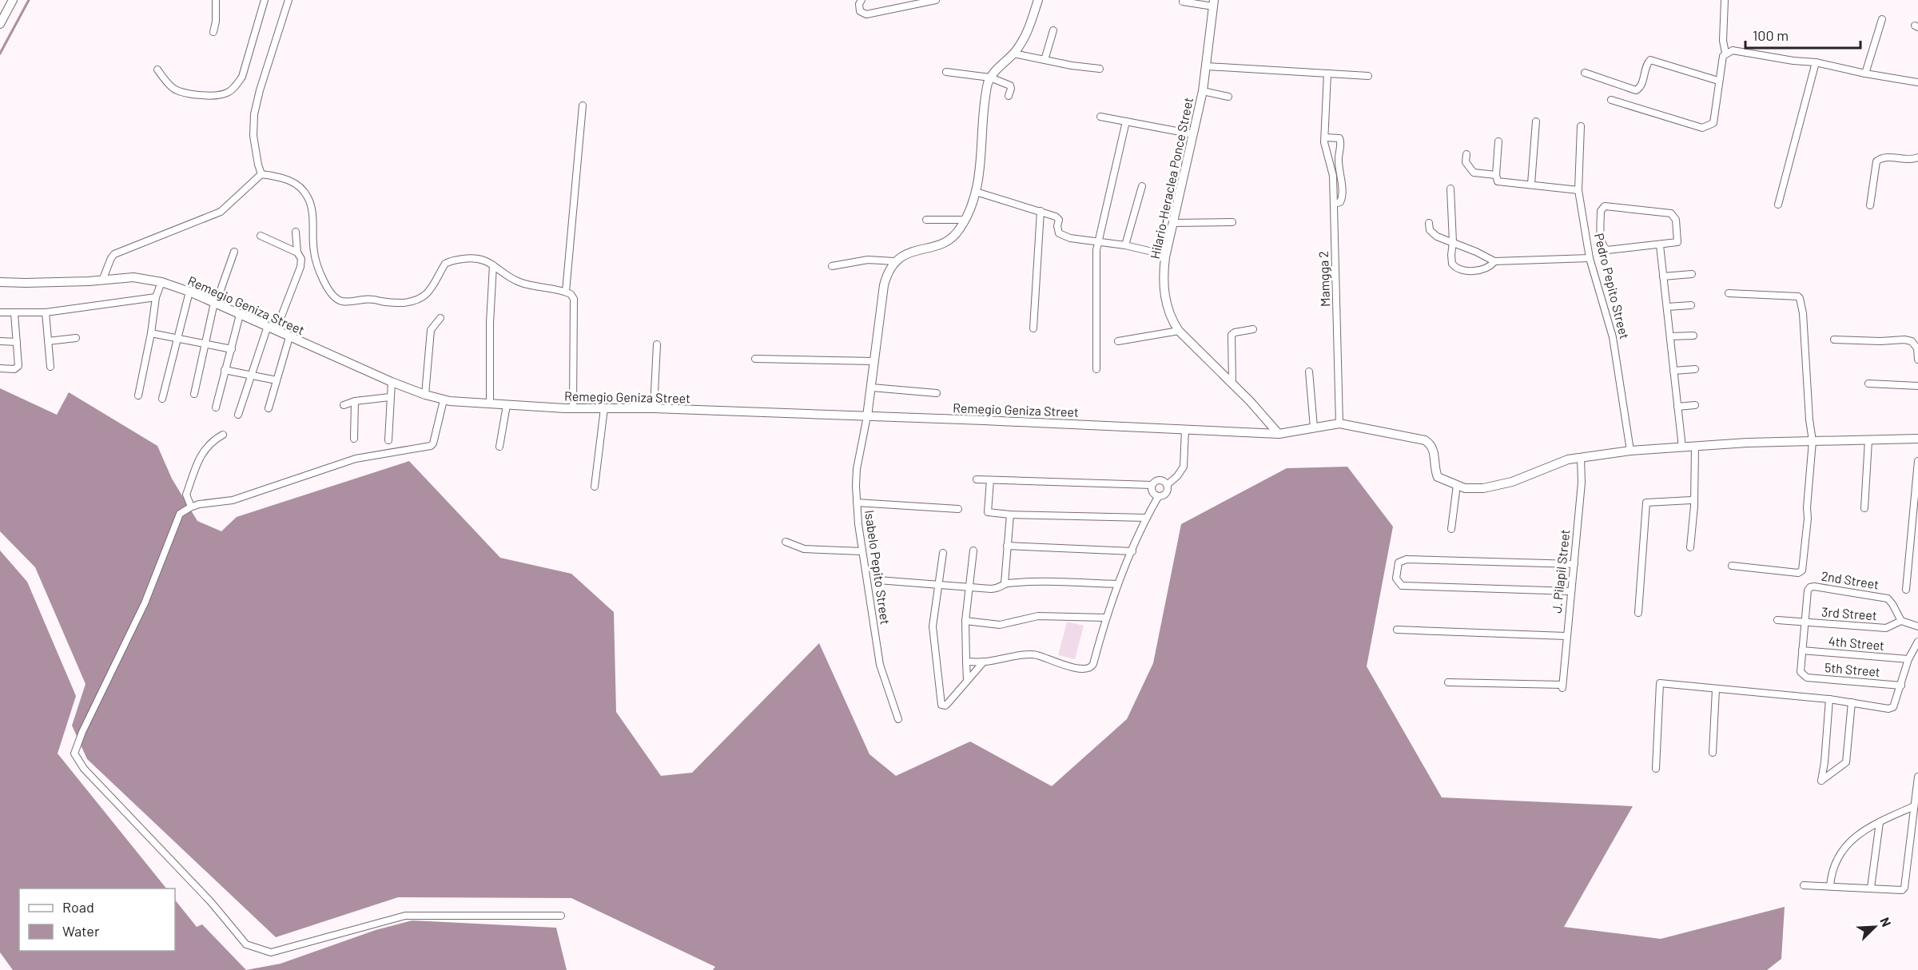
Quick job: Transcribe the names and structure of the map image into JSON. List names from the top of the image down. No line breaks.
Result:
{"streets":{"street":["Hilario-Heraclea Ponce Street","Mamgga 2","Pedro Pepito Street","Remegio Geniza Street","Isabelo Pepito Street","J. Pilapil Street","2nd Street","3rd Street","4th Street","5th Street"]},"crossings":[["Hilario-Heraclea Ponce Street","Remegio Geniza Street"],["Remegio Geniza Street","Isabelo Pepito Street"],["2nd Street","3rd Street"],["4th Street","5th Street"]],"legend":["Road","Water"],"scale_bar":"100 m","north":"top right"}
